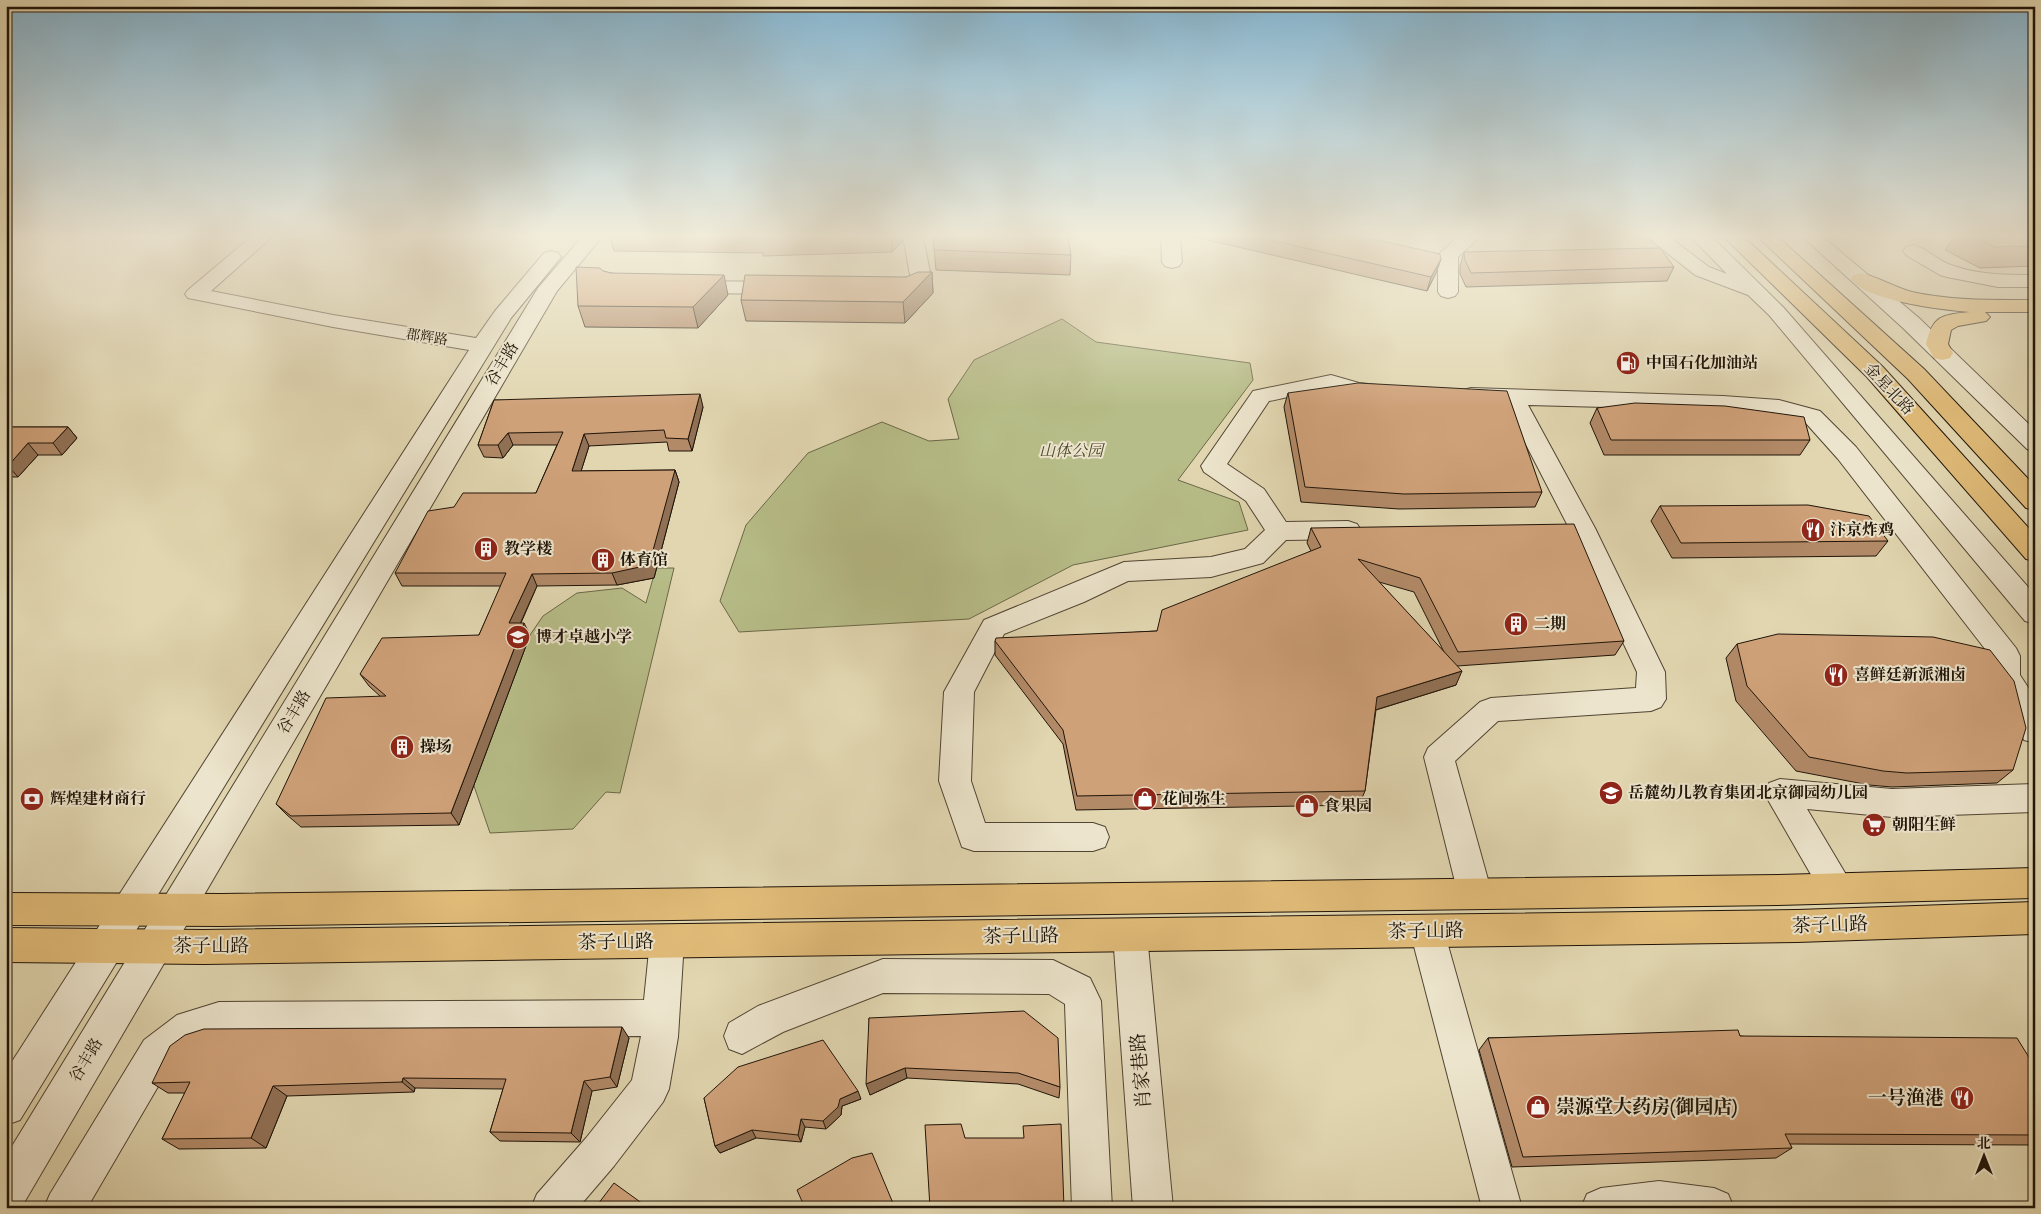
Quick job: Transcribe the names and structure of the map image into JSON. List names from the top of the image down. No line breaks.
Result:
{"streets":{"main road":["金星北路","茶子山路"],"street":["郡辉路","谷丰路","肖家巷路"]},"crossings":[["郡辉路","谷丰路"],["谷丰路","茶子山路"],["茶子山路","肖家巷路"]],"parks":["山体公园"],"places":{"fuel station":["中国石化加油站"],"restaurant":["汴京炸鸡","喜鲜廷新派湘卤","一号渔港"],"building":["教学楼","体育馆","二期","操场"],"school or university":["博才卓越小学","岳麓幼儿教育集团北京御园幼儿园"],"bank":["辉煌建材商行"],"shop":["花间弥生","食果园","崇源堂大药房(御园店)"],"supermarket":["朝阳生鲜"]},"north":"top"}
